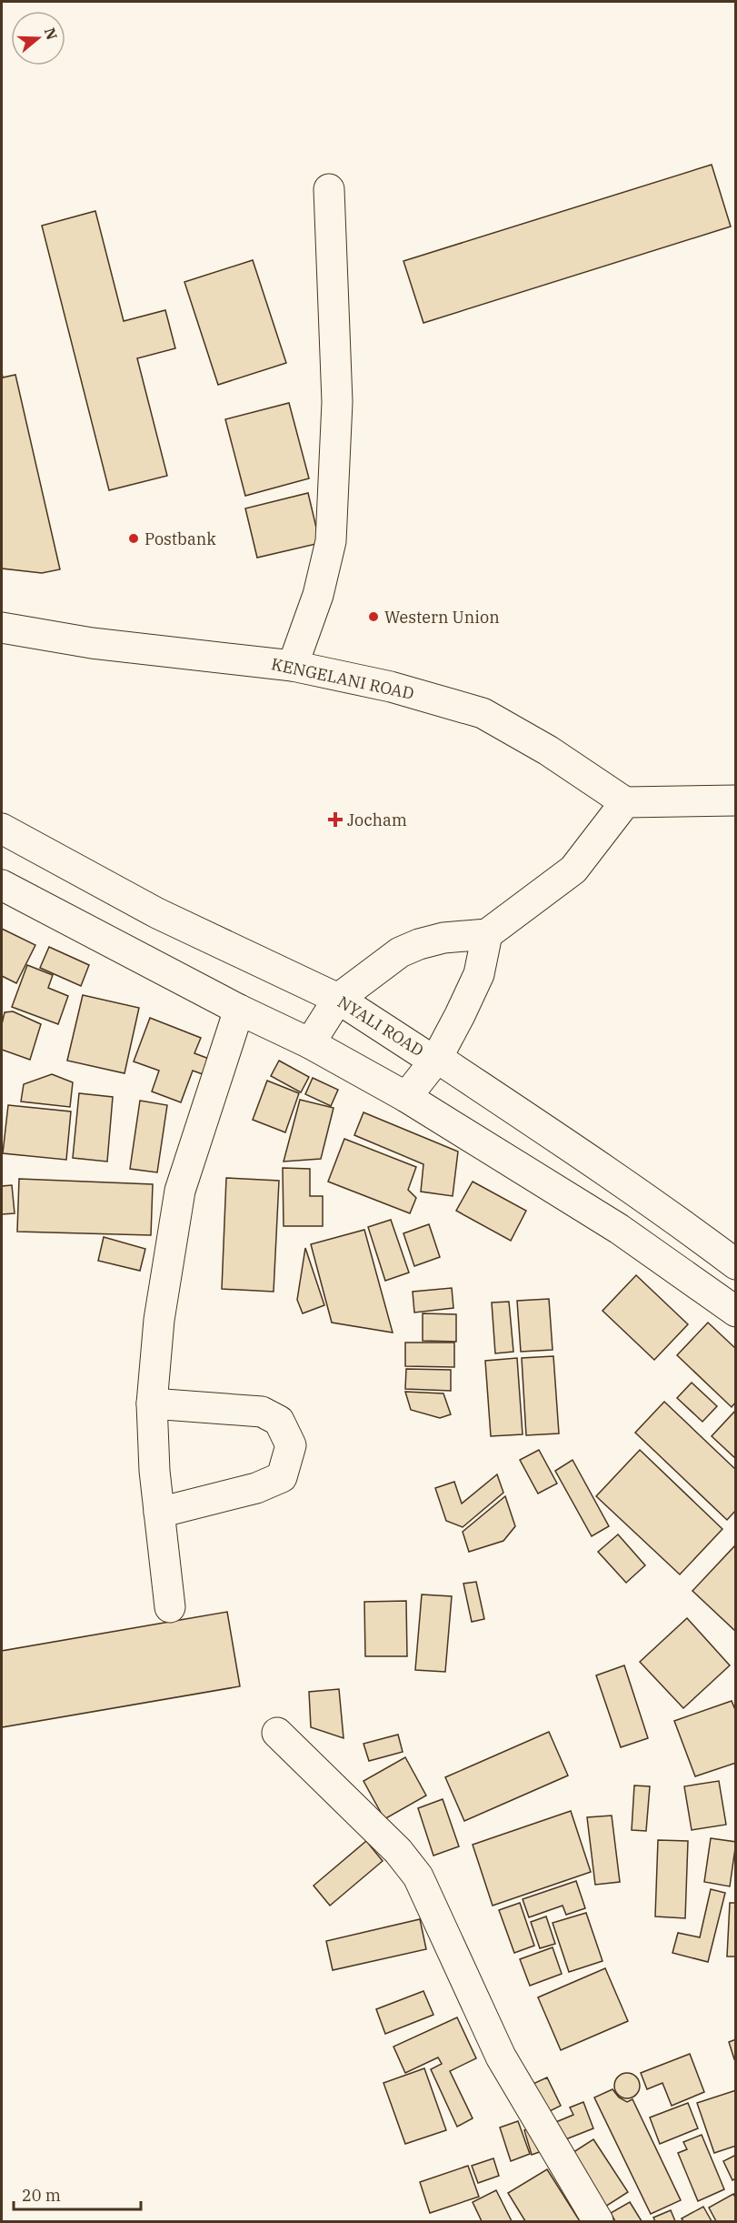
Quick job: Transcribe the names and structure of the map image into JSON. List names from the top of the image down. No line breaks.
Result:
{"streets":{"main road":["KENGELANI ROAD","NYALI ROAD"]},"places":{"other":["Postbank","Western Union"],"health":["Jocham"]},"scale_bar":"20 m","north":"right"}
